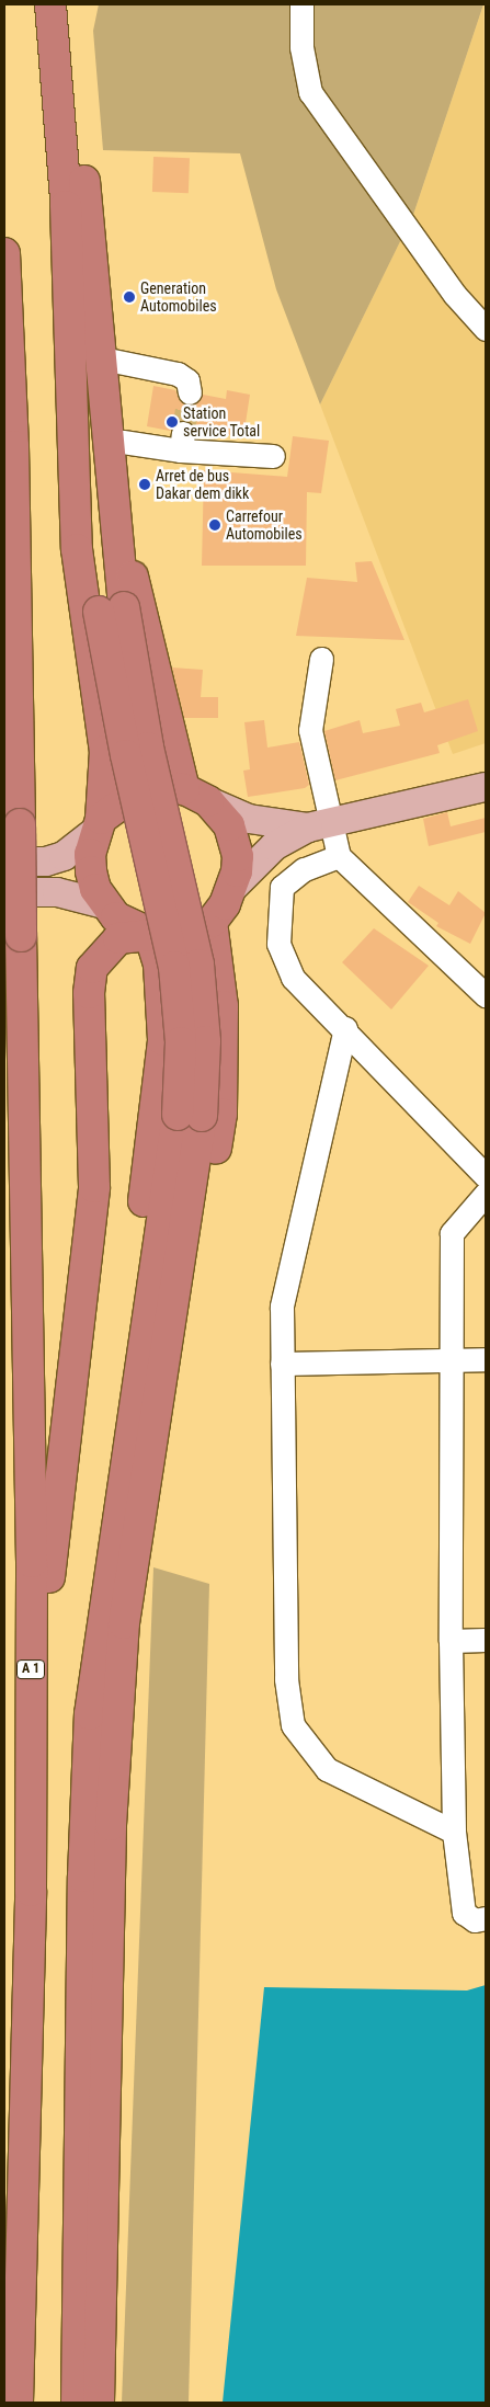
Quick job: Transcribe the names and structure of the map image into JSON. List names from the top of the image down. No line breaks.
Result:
{"streets":{"highway":["A 1"]},"places":["Generation Automobiles","Station service Total","Arret de bus Dakar dem dikk","Carrefour Automobiles"]}
